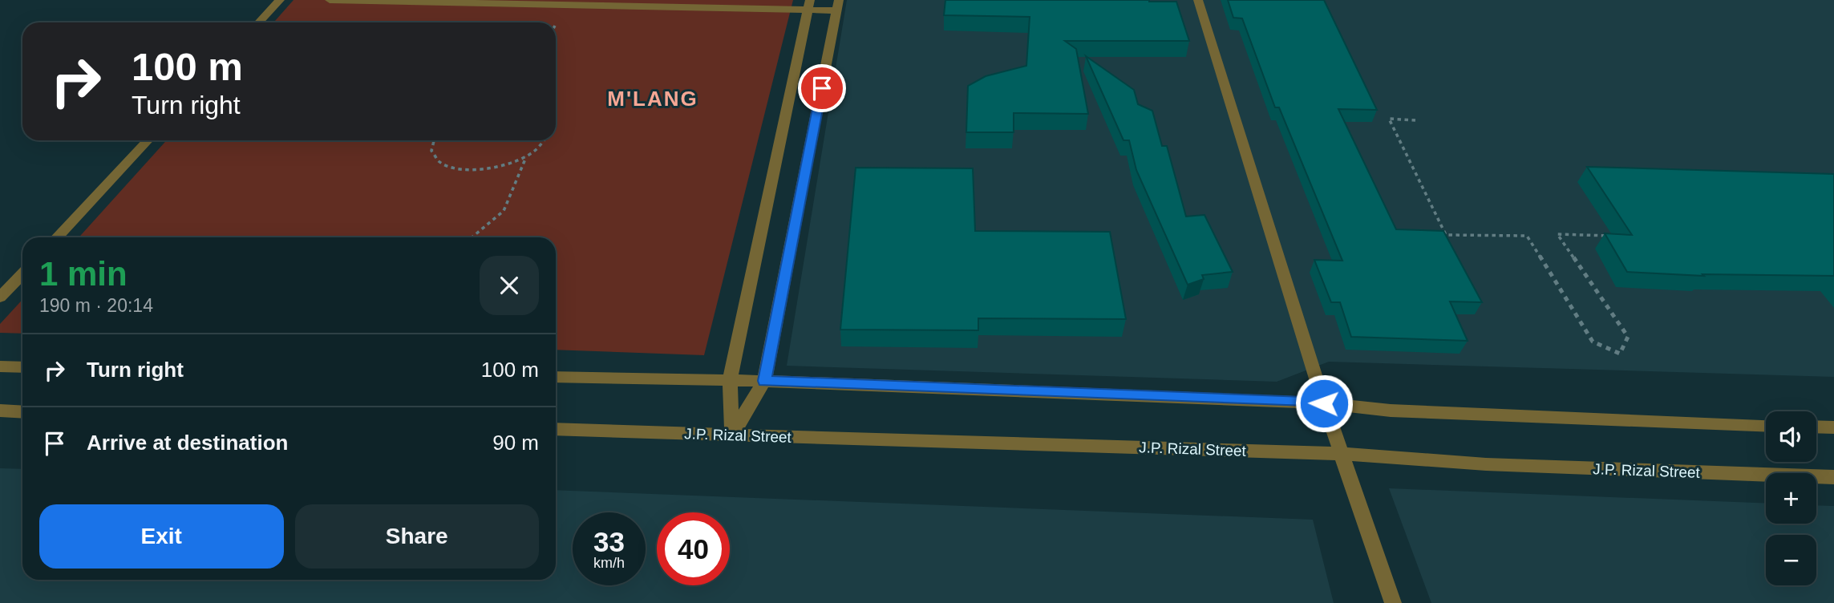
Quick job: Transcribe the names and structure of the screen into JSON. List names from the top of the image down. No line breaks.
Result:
{"streets":{"street":["J.P. Rizal Street"]},"districts":["M'LANG"],"page":{"turn":["100 m","Turn right"],"heading":["1 min","190 m · 20:14"],"list":[{"name":"Turn right","value":"100 m"},{"name":"Arrive at destination","value":"90 m"}],"map_buttons":["+","−"],"buttons":["Exit","Share"],"speed":"33 km/h","limit":"40"}}
